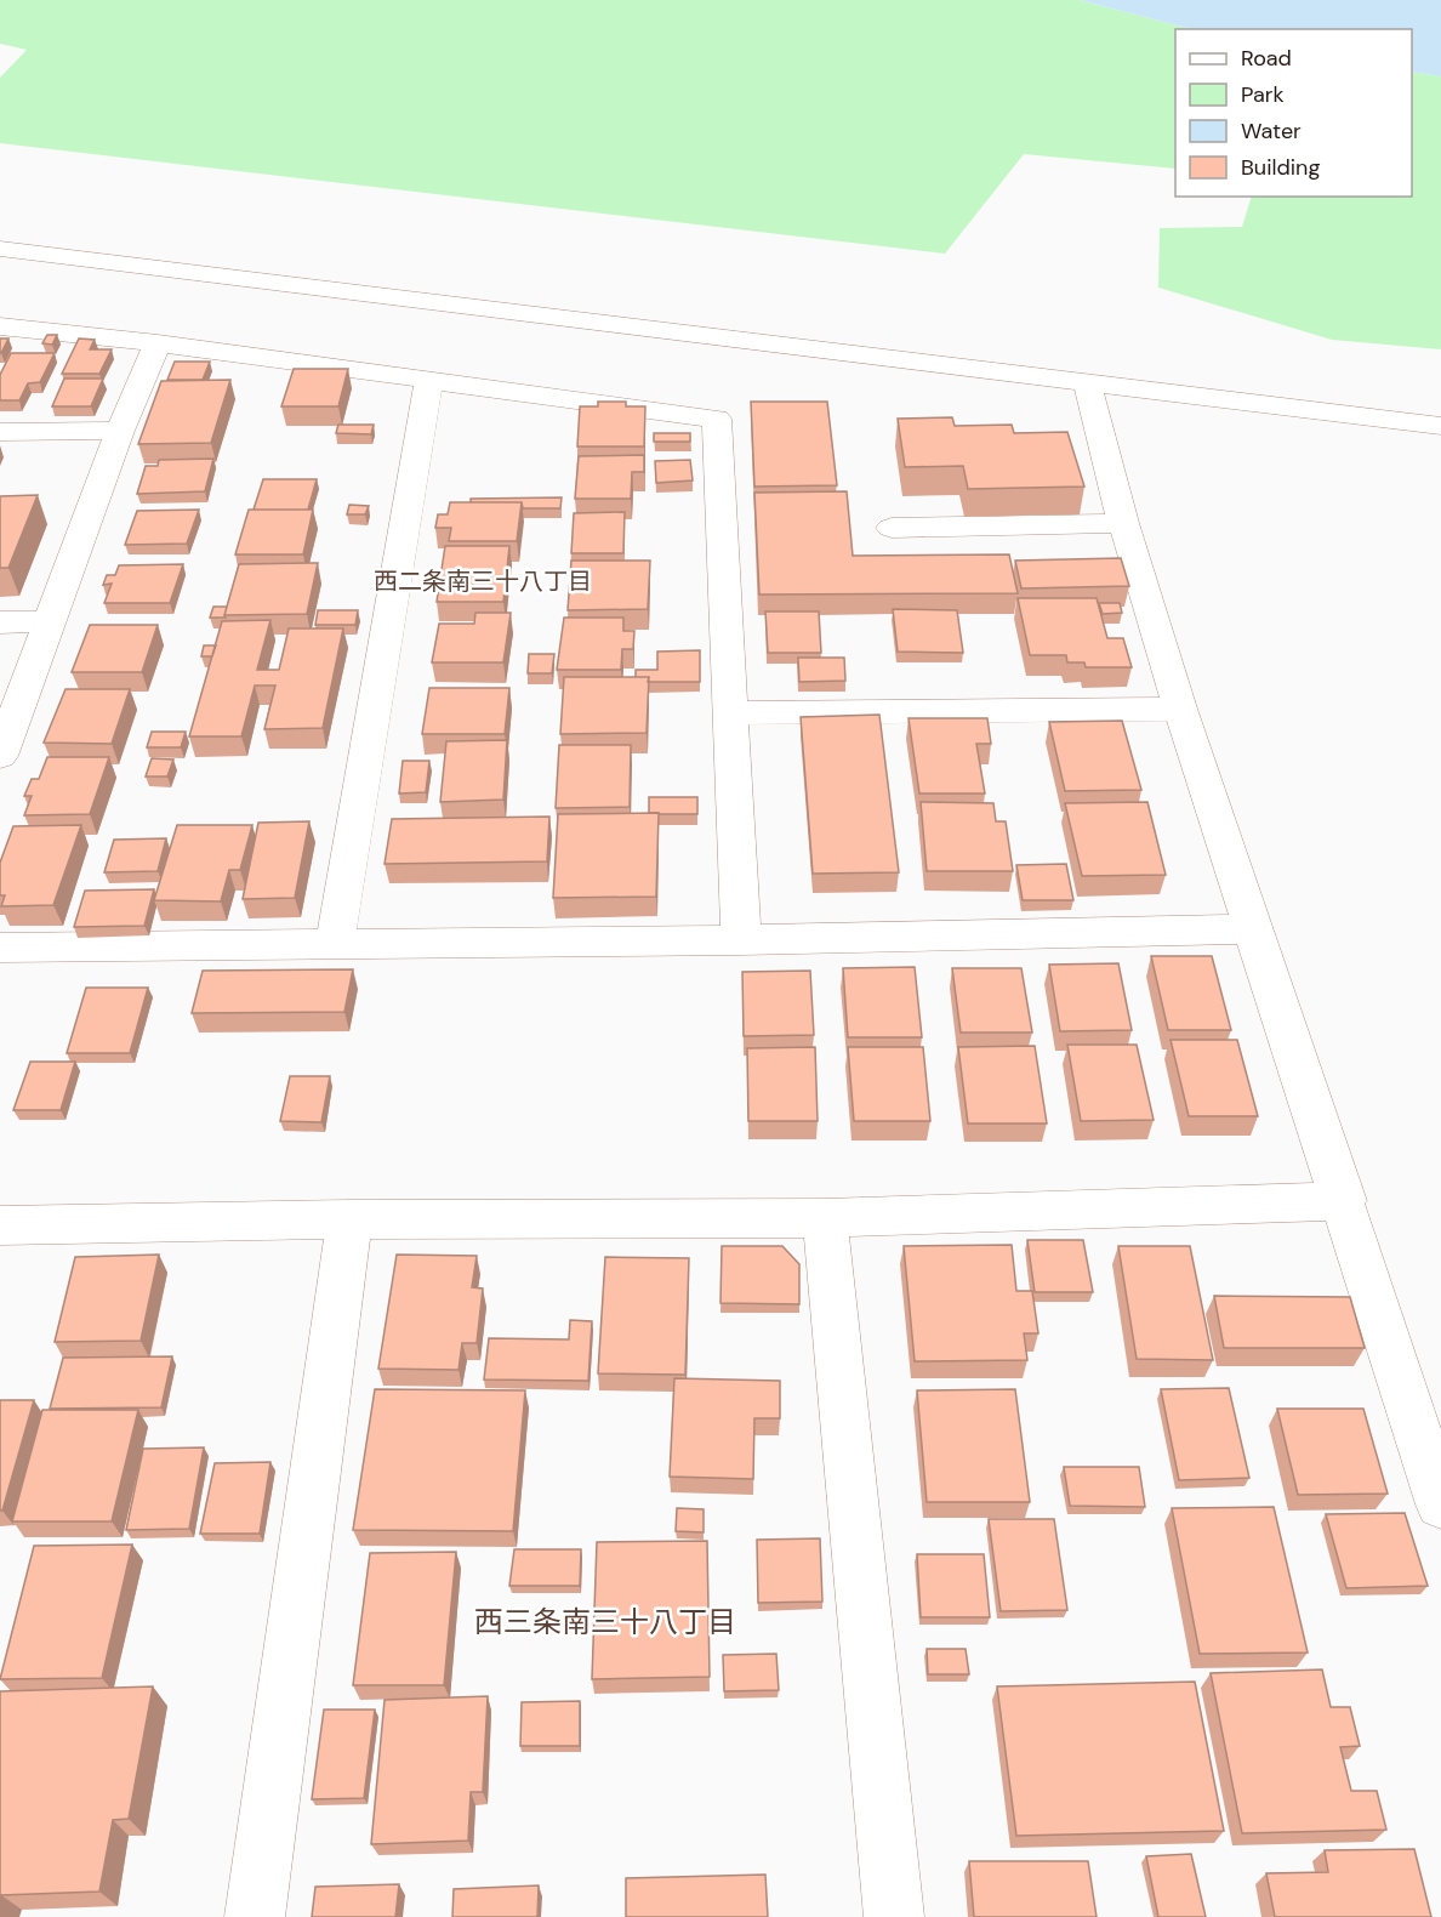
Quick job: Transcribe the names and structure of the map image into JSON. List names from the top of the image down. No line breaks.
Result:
{"districts":["西二条南三十八丁目","西三条南三十八丁目"],"legend":["Road","Park","Water","Building"]}
